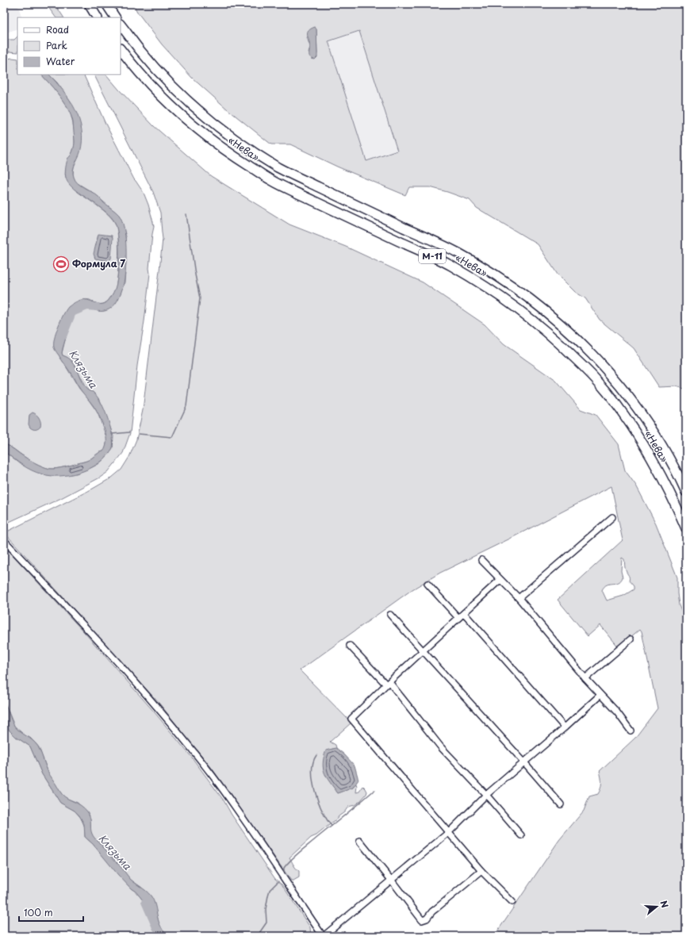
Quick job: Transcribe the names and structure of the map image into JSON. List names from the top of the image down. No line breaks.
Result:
{"streets":{"highway":["«Нева»","М-11"]},"water":["Клязьма"],"places":{"sports":["Формула 7"]},"legend":["Road","Park","Water"],"scale_bar":"100 m","north":"right"}
